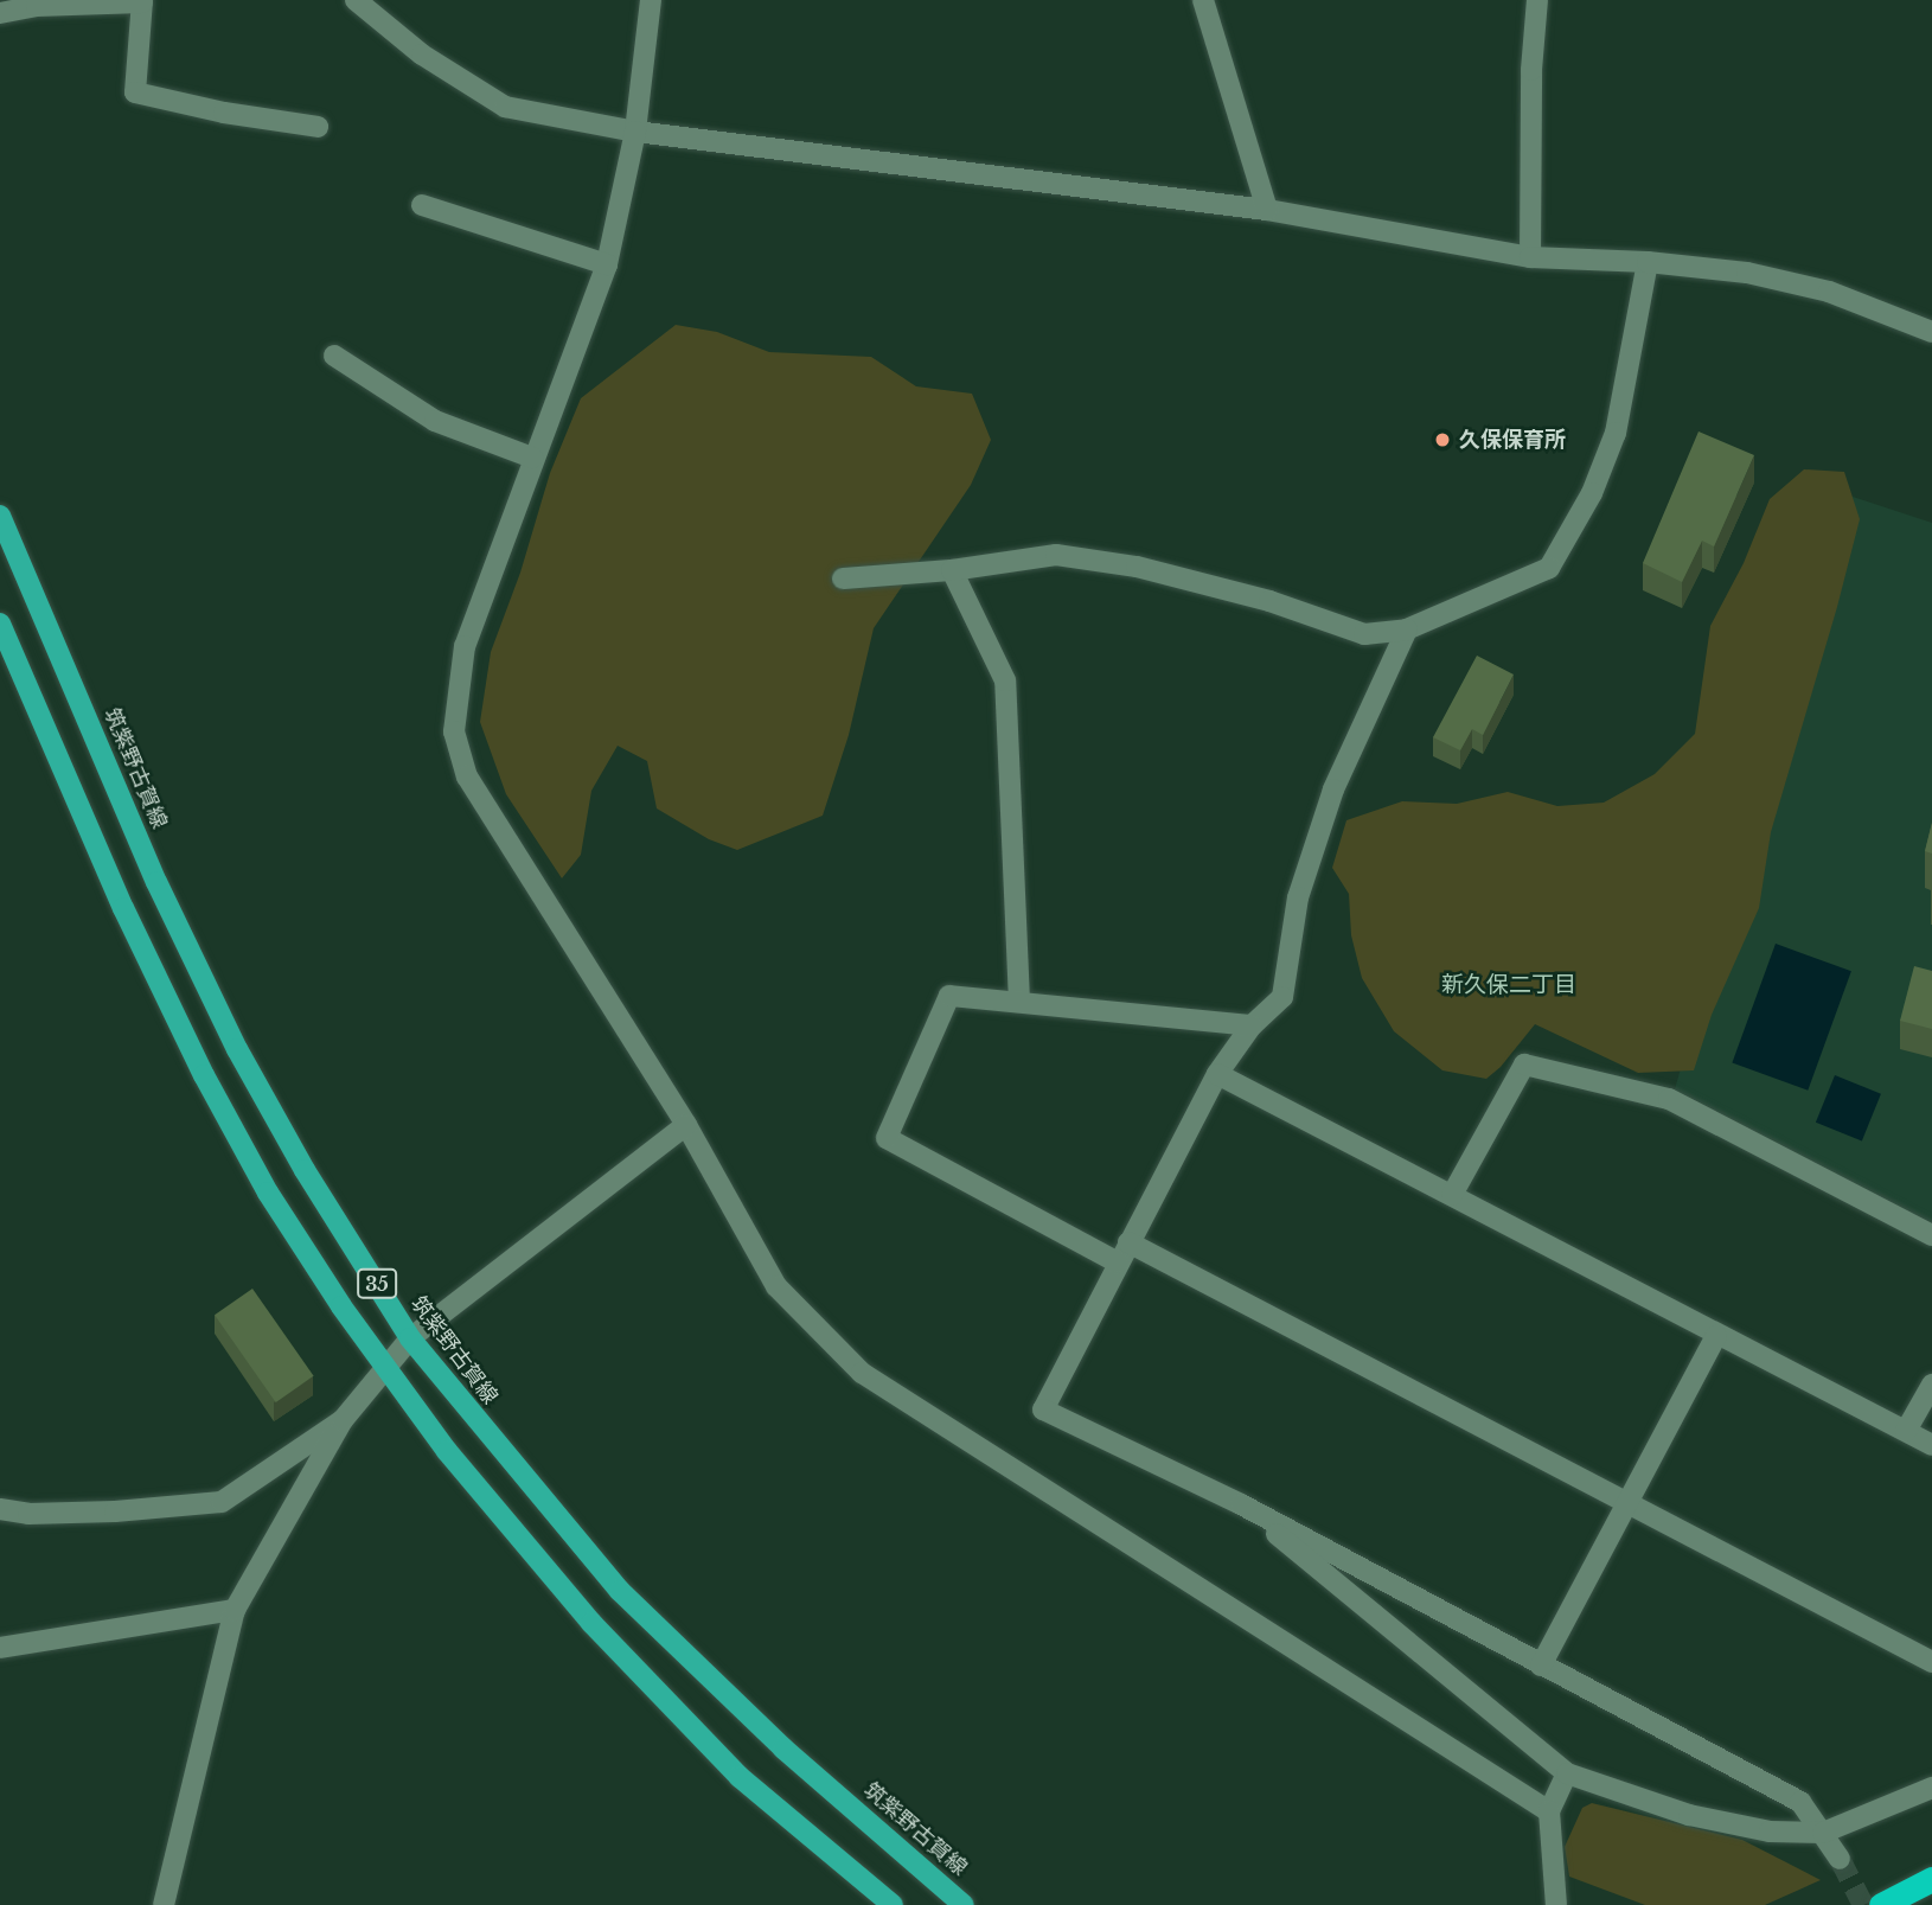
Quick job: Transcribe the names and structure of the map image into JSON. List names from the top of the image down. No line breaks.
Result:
{"streets":{"main road":["筑紫野古賀線","35"]},"districts":["新久保二丁目"],"places":["久保保育所"]}
